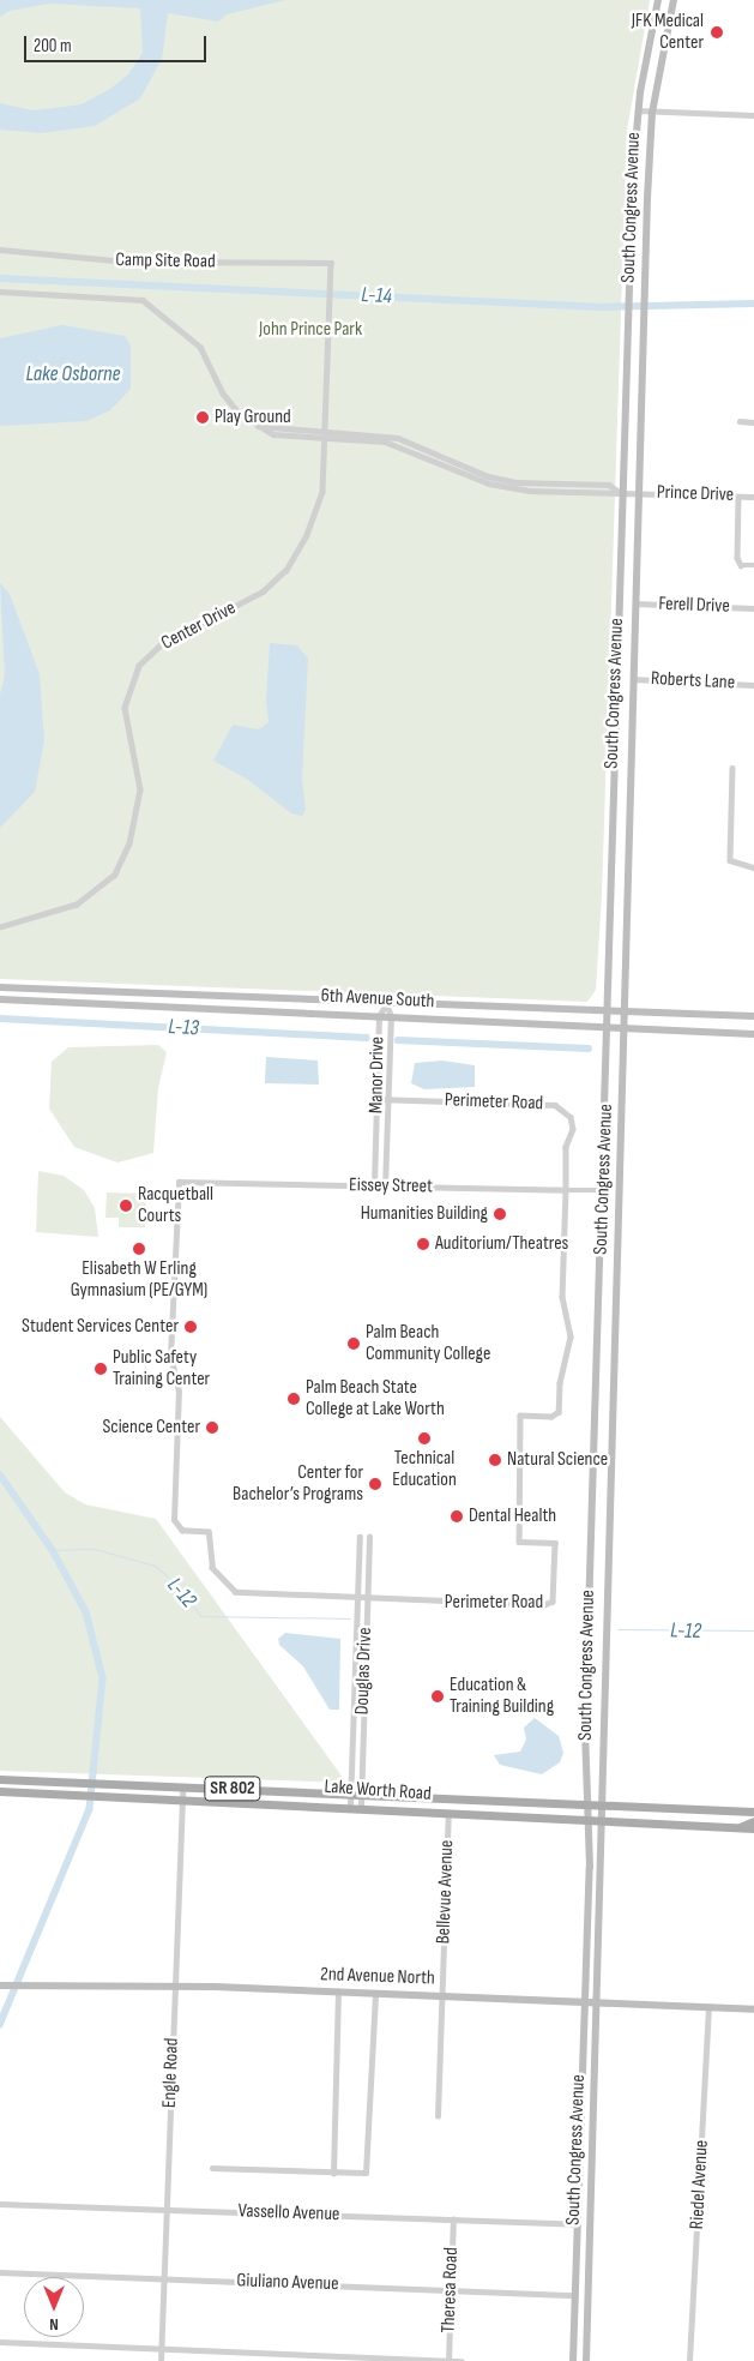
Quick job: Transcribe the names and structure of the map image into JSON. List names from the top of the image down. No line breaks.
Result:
{"streets":{"main road":["South Congress Avenue","6th Avenue South","SR 802","Lake Worth Road","2nd Avenue North"],"street":["Camp Site Road","Prince Drive","Ferell Drive","Center Drive","Roberts Lane","Manor Drive","Perimeter Road","Eissey Street","Douglas Drive","Bellevue Avenue","Engle Road","Riedel Avenue","Vassello Avenue","Giuliano Avenue","Theresa Road"]},"crossings":[["South Congress Avenue","Prince Drive"],["South Congress Avenue","Ferell Drive"],["South Congress Avenue","Roberts Lane"],["South Congress Avenue","6th Avenue South"],["South Congress Avenue","Eissey Street"],["South Congress Avenue","Lake Worth Road"],["South Congress Avenue","2nd Avenue North"],["South Congress Avenue","Vassello Avenue"],["South Congress Avenue","Giuliano Avenue"],["Camp Site Road","Center Drive"],["6th Avenue South","Manor Drive"],["Manor Drive","Perimeter Road"],["Manor Drive","Eissey Street"],["Perimeter Road","Eissey Street"],["Perimeter Road","Douglas Drive"],["Douglas Drive","Lake Worth Road"],["Lake Worth Road","Bellevue Avenue"],["Lake Worth Road","Engle Road"],["Bellevue Avenue","2nd Avenue North"],["2nd Avenue North","Engle Road"],["2nd Avenue North","Riedel Avenue"],["Engle Road","Vassello Avenue"],["Engle Road","Giuliano Avenue"],["Vassello Avenue","Theresa Road"],["Giuliano Avenue","Theresa Road"]],"water":["L-14","Lake Osborne","L-13","L-12"],"parks":["John Prince Park"],"places":["JFK Medical Center","Play Ground","Racquetball Courts","Humanities Building","Auditorium/Theatres","Elisabeth W Erling Gymnasium (PE/GYM)","Student Services Center","Palm Beach Community College","Public Safety Training Center","Palm Beach State College at Lake Worth","Science Center","Technical Education","Natural Science","Center for Bachelor’s Programs","Dental Health","Education & Training Building"],"scale_bar":"200 m","north":"bottom"}
